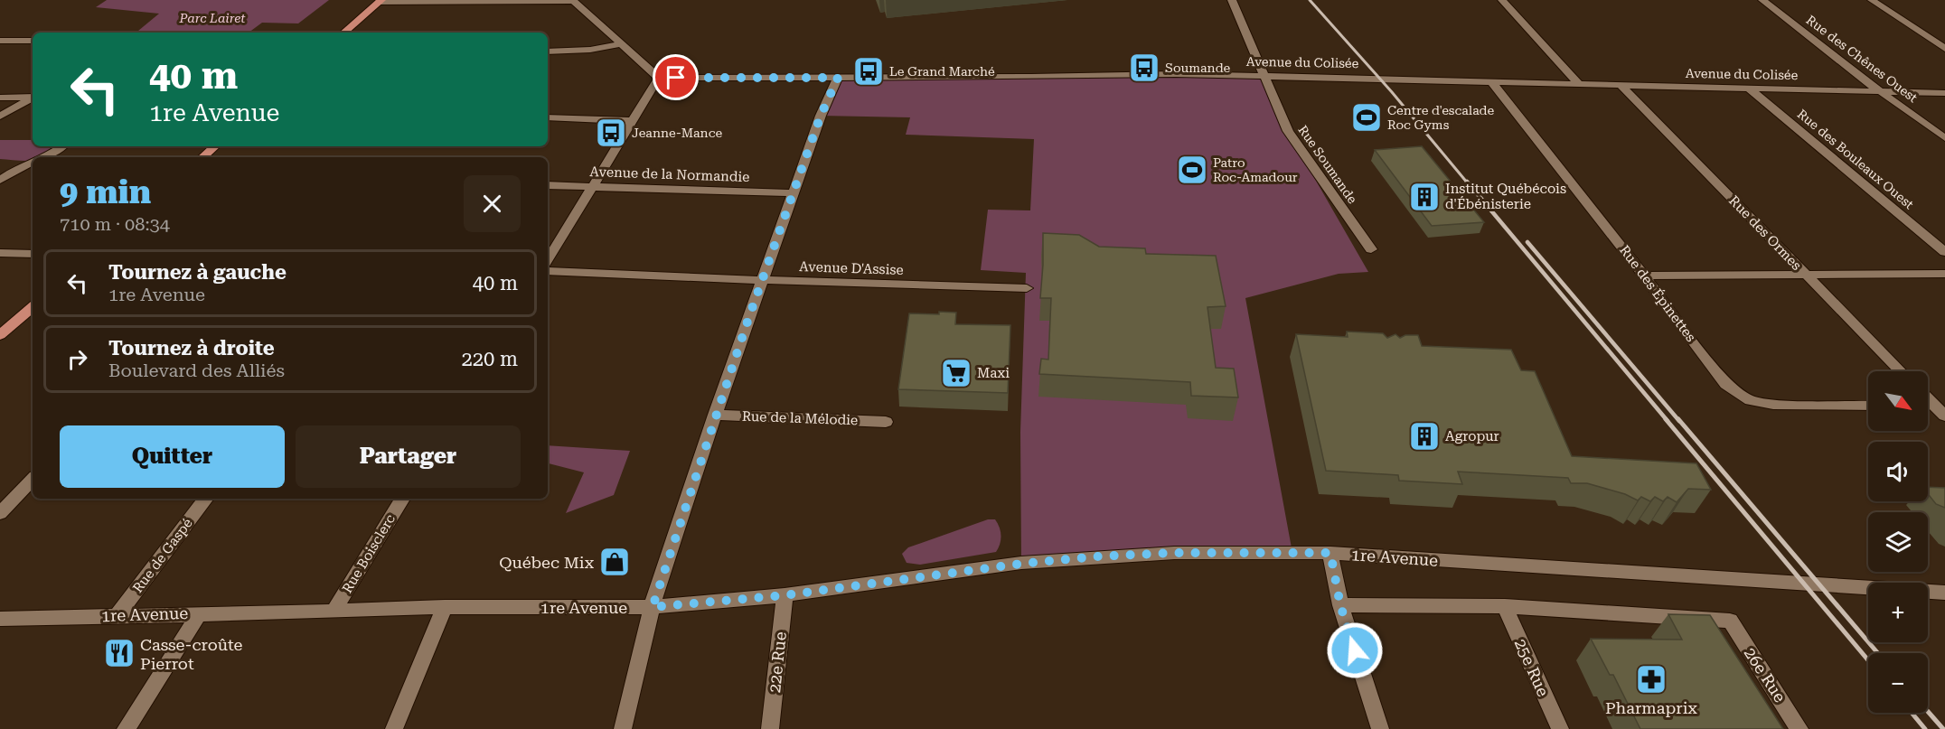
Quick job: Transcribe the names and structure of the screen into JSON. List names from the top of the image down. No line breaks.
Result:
{"streets":{"street":["Rue des Chênes Ouest","Avenue du Colisée","Rue des Bouleaux Ouest","Rue Soumande","Avenue de la Normandie","Rue des Ormes","Avenue D'Assise","Rue des Épinettes","Rue de la Mélodie","Rue Boisclerc","Rue de Gaspé","1re Avenue","22e Rue","25e Rue","26e Rue"]},"crossings":[["Rue des Chênes Ouest","Avenue du Colisée"],["Avenue du Colisée","Rue des Bouleaux Ouest"],["Avenue du Colisée","Rue Soumande"],["Avenue du Colisée","Rue des Ormes"],["Avenue du Colisée","Rue des Épinettes"],["Rue Boisclerc","1re Avenue"],["Rue de Gaspé","1re Avenue"],["1re Avenue","22e Rue"],["25e Rue","26e Rue"]],"parks":["Parc Lairet"],"places":{"bus stop":["Soumande","Le Grand Marché","Jeanne-Mance"],"sports":["Centre d'escalade Roc Gyms","Patro Roc-Amadour"],"building":["Institut Québécois d'Ébénisterie","Agropur"],"supermarket":["Maxi"],"shop":["Québec Mix"],"restaurant":["Casse-croûte Pierrot"],"pharmacy":["Pharmaprix"]},"north":"bottom right","page":{"turn":["40 m","1re Avenue"],"heading":["9 min","710 m · 08:34"],"list":[{"name":"Tournez à gauche","note":"1re Avenue","value":"40 m"},{"name":"Tournez à droite","note":"Boulevard des Alliés","value":"220 m"}],"map_buttons":["+","−"],"buttons":["Quitter","Partager"]}}
